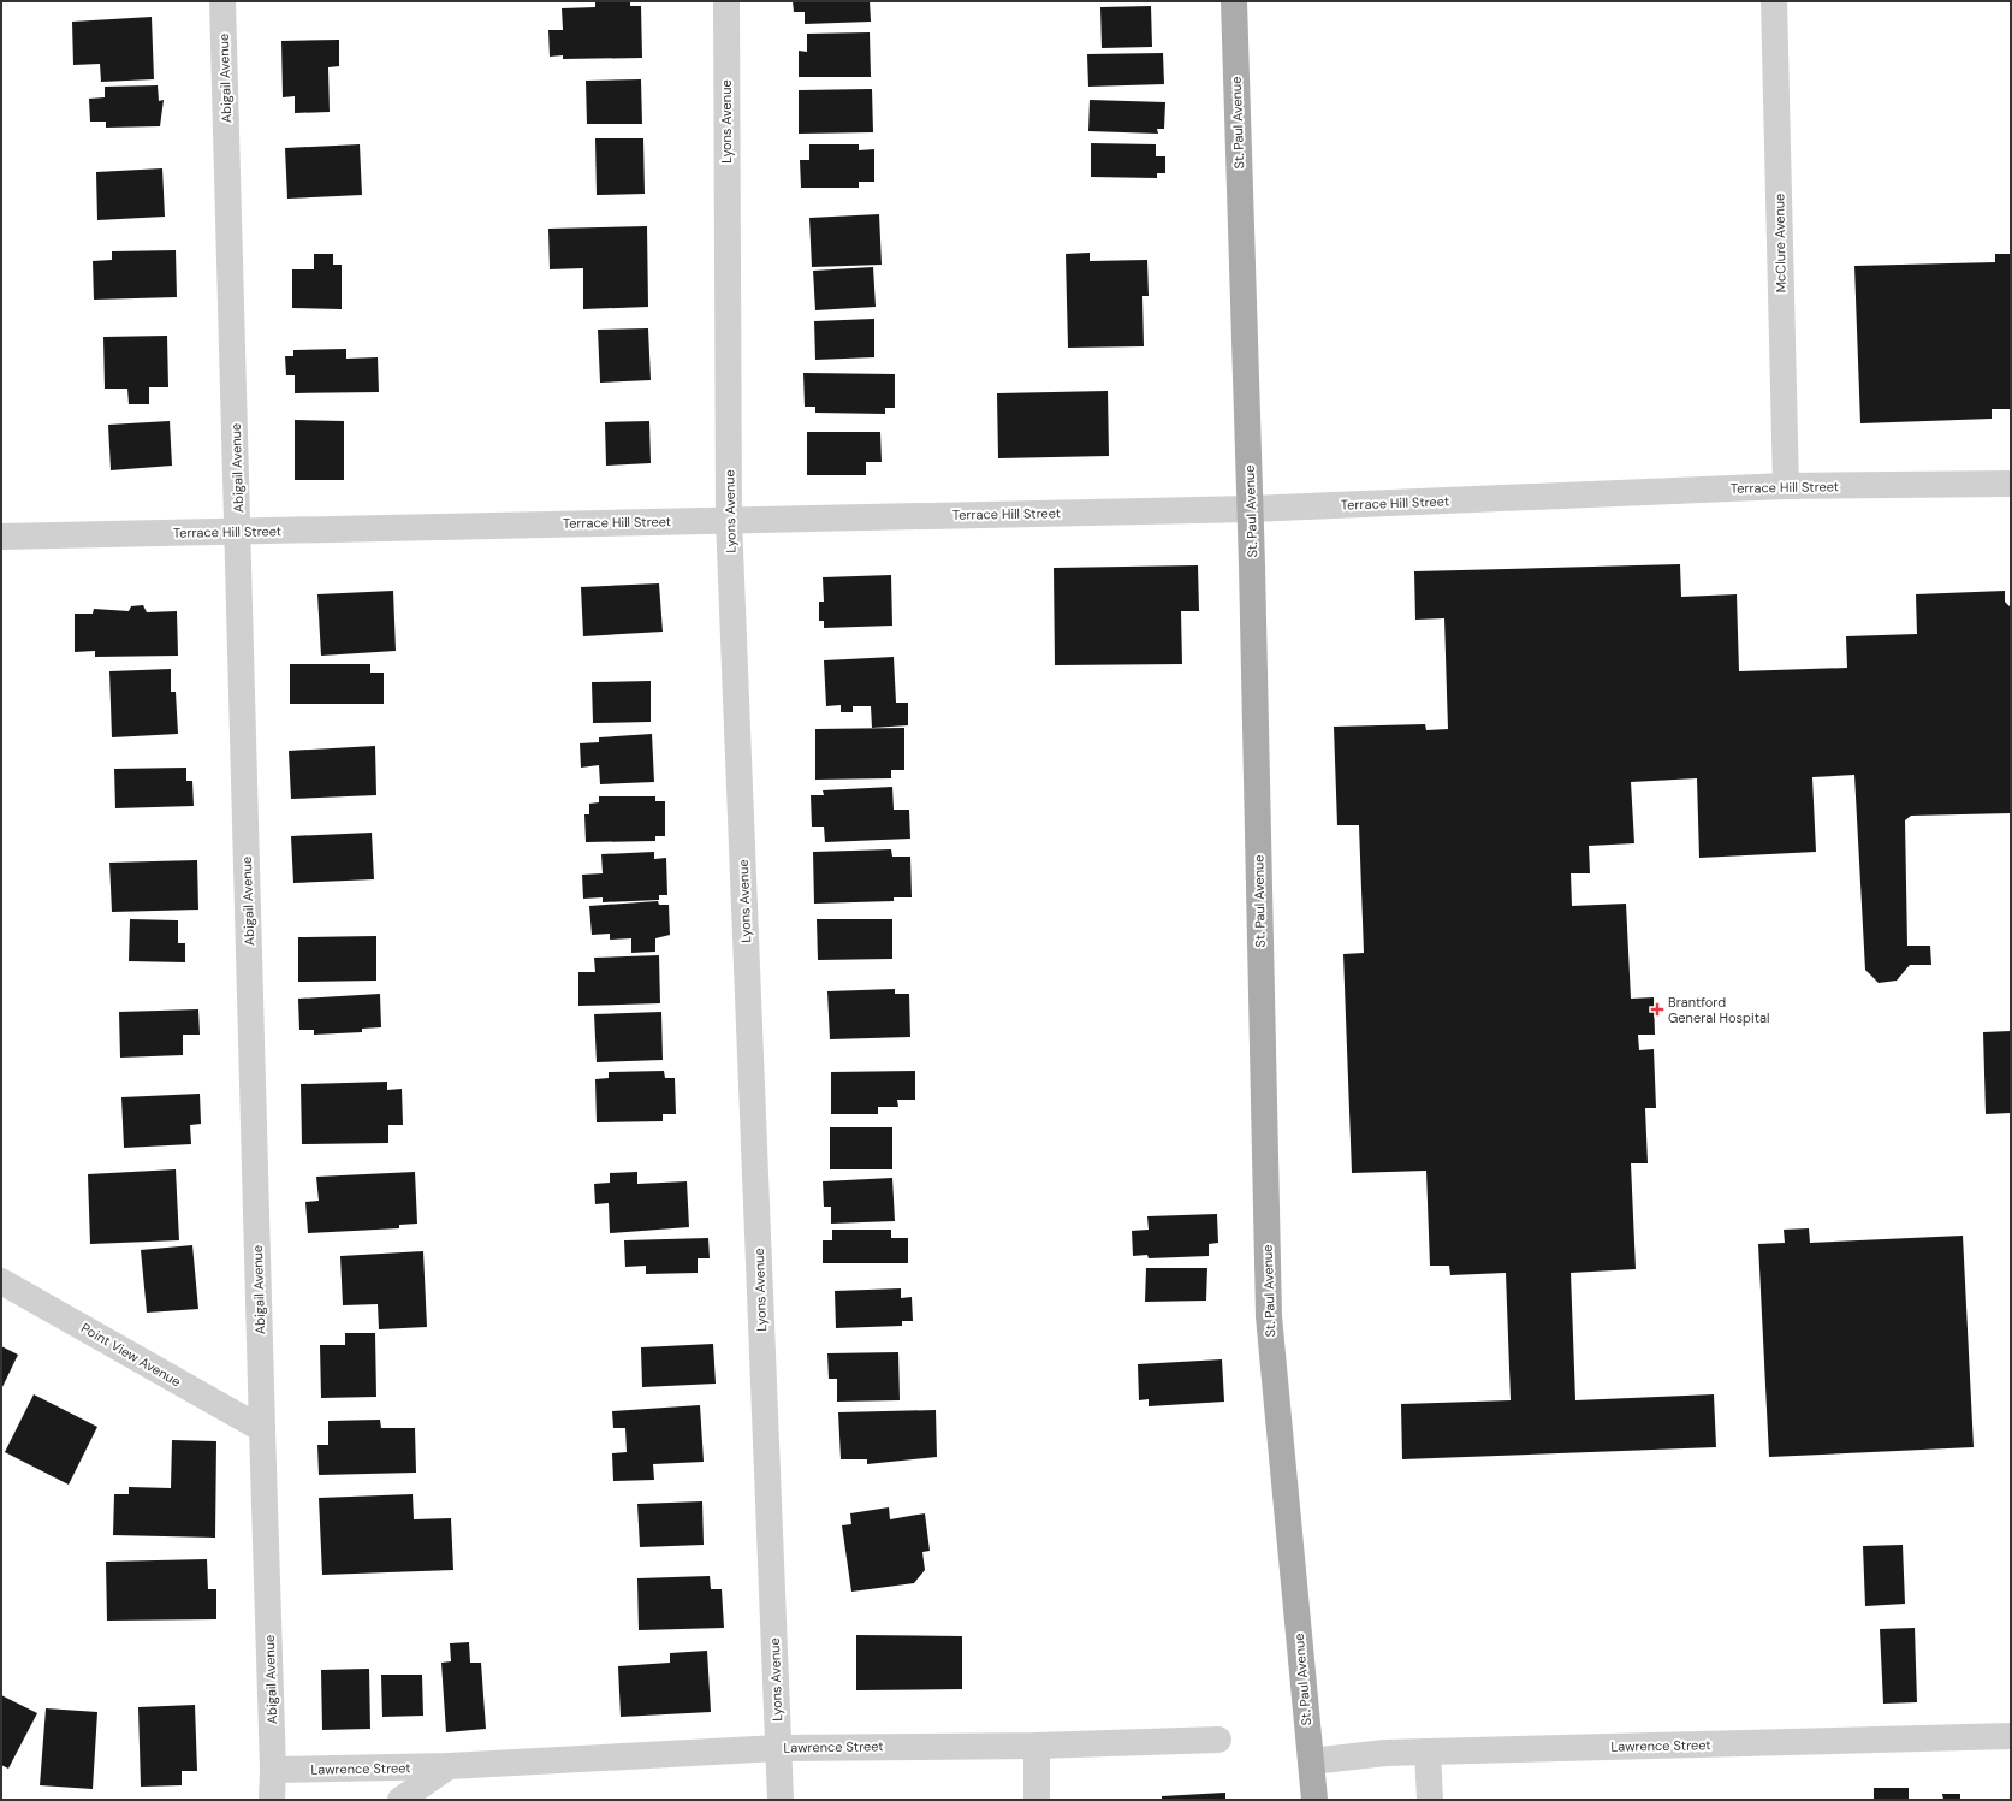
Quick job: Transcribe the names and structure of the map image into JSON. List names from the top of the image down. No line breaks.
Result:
{"streets":{"main road":["St. Paul Avenue"],"street":["Abigail Avenue","Lyons Avenue","McClure Avenue","Terrace Hill Street","Point View Avenue","Lawrence Street"]},"crossings":[["Abigail Avenue","Terrace Hill Street"],["Abigail Avenue","Point View Avenue"],["Abigail Avenue","Lawrence Street"],["Lyons Avenue","Terrace Hill Street"],["Lyons Avenue","Lawrence Street"],["St. Paul Avenue","Terrace Hill Street"],["St. Paul Avenue","Lawrence Street"],["McClure Avenue","Terrace Hill Street"]],"places":{"health":["Brantford General Hospital"]}}
